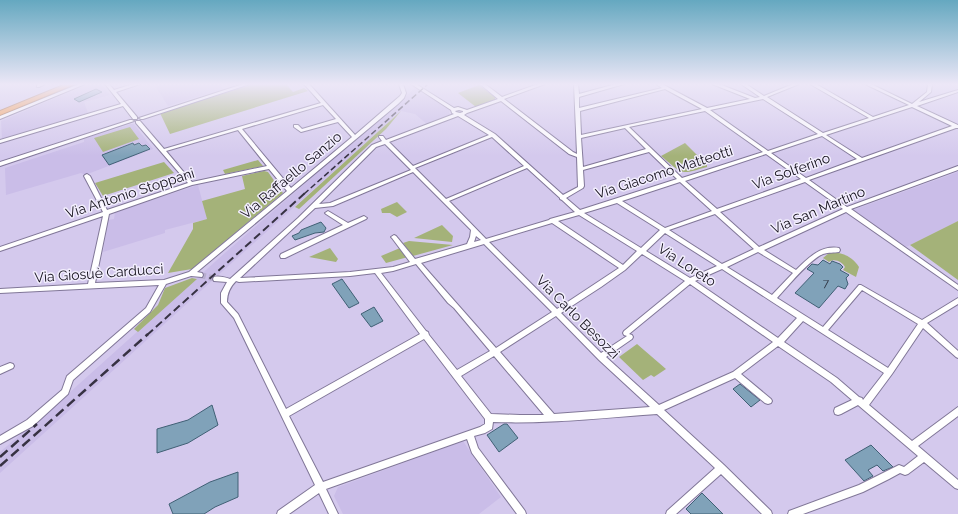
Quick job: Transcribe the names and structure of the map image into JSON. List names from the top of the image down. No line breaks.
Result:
{"streets":{"street":["Via Solferino","Via Giacomo Matteotti","Via Raffaello Sanzio","Via Antonio Stoppani","Via San Martino","Via Loreto","Via Giosuè Carducci","Via Carlo Besozzi"]},"crossings":[["Via Solferino","Via Loreto"],["Via Solferino","Via Carlo Besozzi"],["Via Giacomo Matteotti","Via Loreto"],["Via Giacomo Matteotti","Via Carlo Besozzi"],["Via Raffaello Sanzio","Via Giosuè Carducci"],["Via San Martino","Via Loreto"],["Via San Martino","Via Carlo Besozzi"]],"house_numbers":["7"]}
